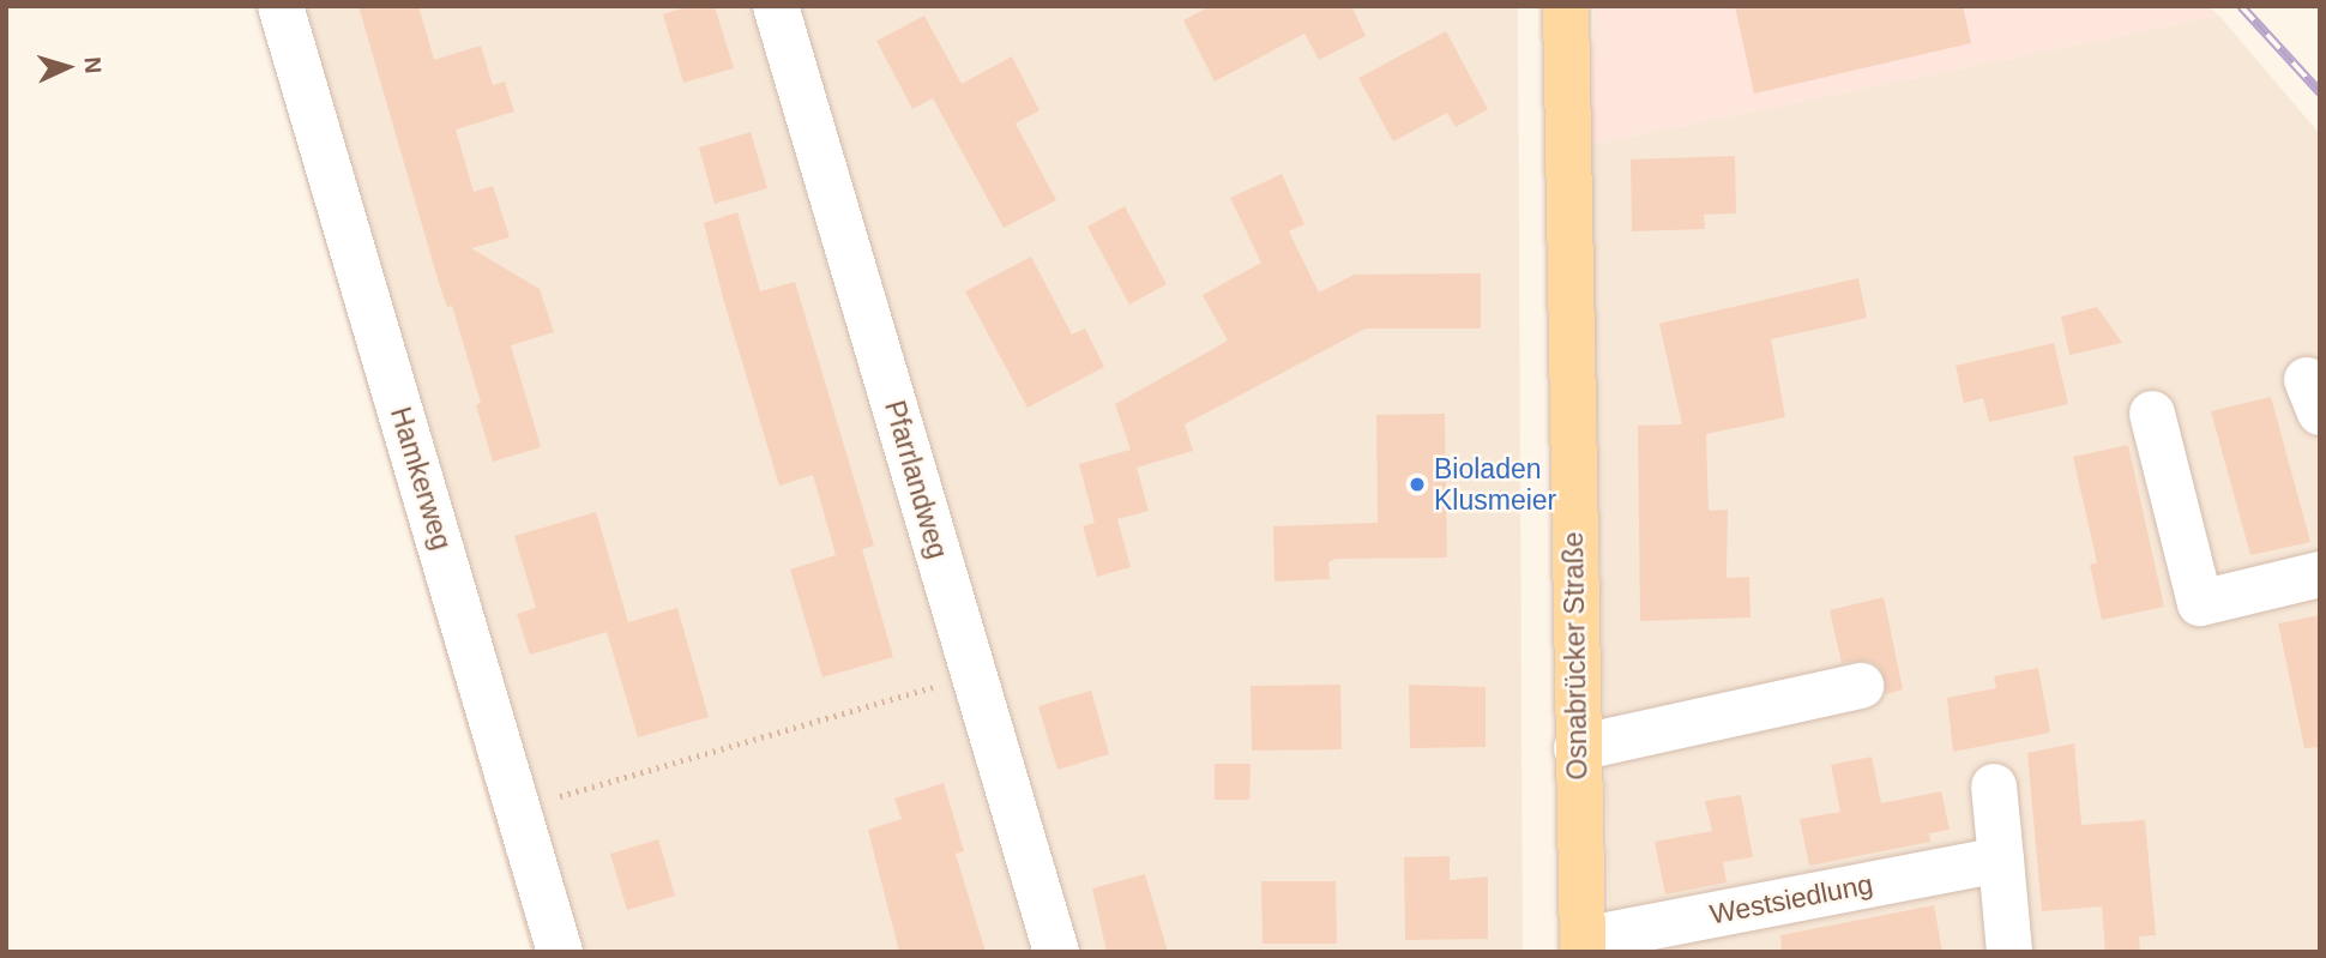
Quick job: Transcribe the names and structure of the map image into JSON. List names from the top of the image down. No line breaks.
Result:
{"streets":{"main road":["Osnabrücker Straße"],"street":["Hamkerweg","Pfarrlandweg","Westsiedlung"]},"crossings":[["Osnabrücker Straße","Westsiedlung"]],"places":["Bioladen Klusmeier"],"north":"right"}
